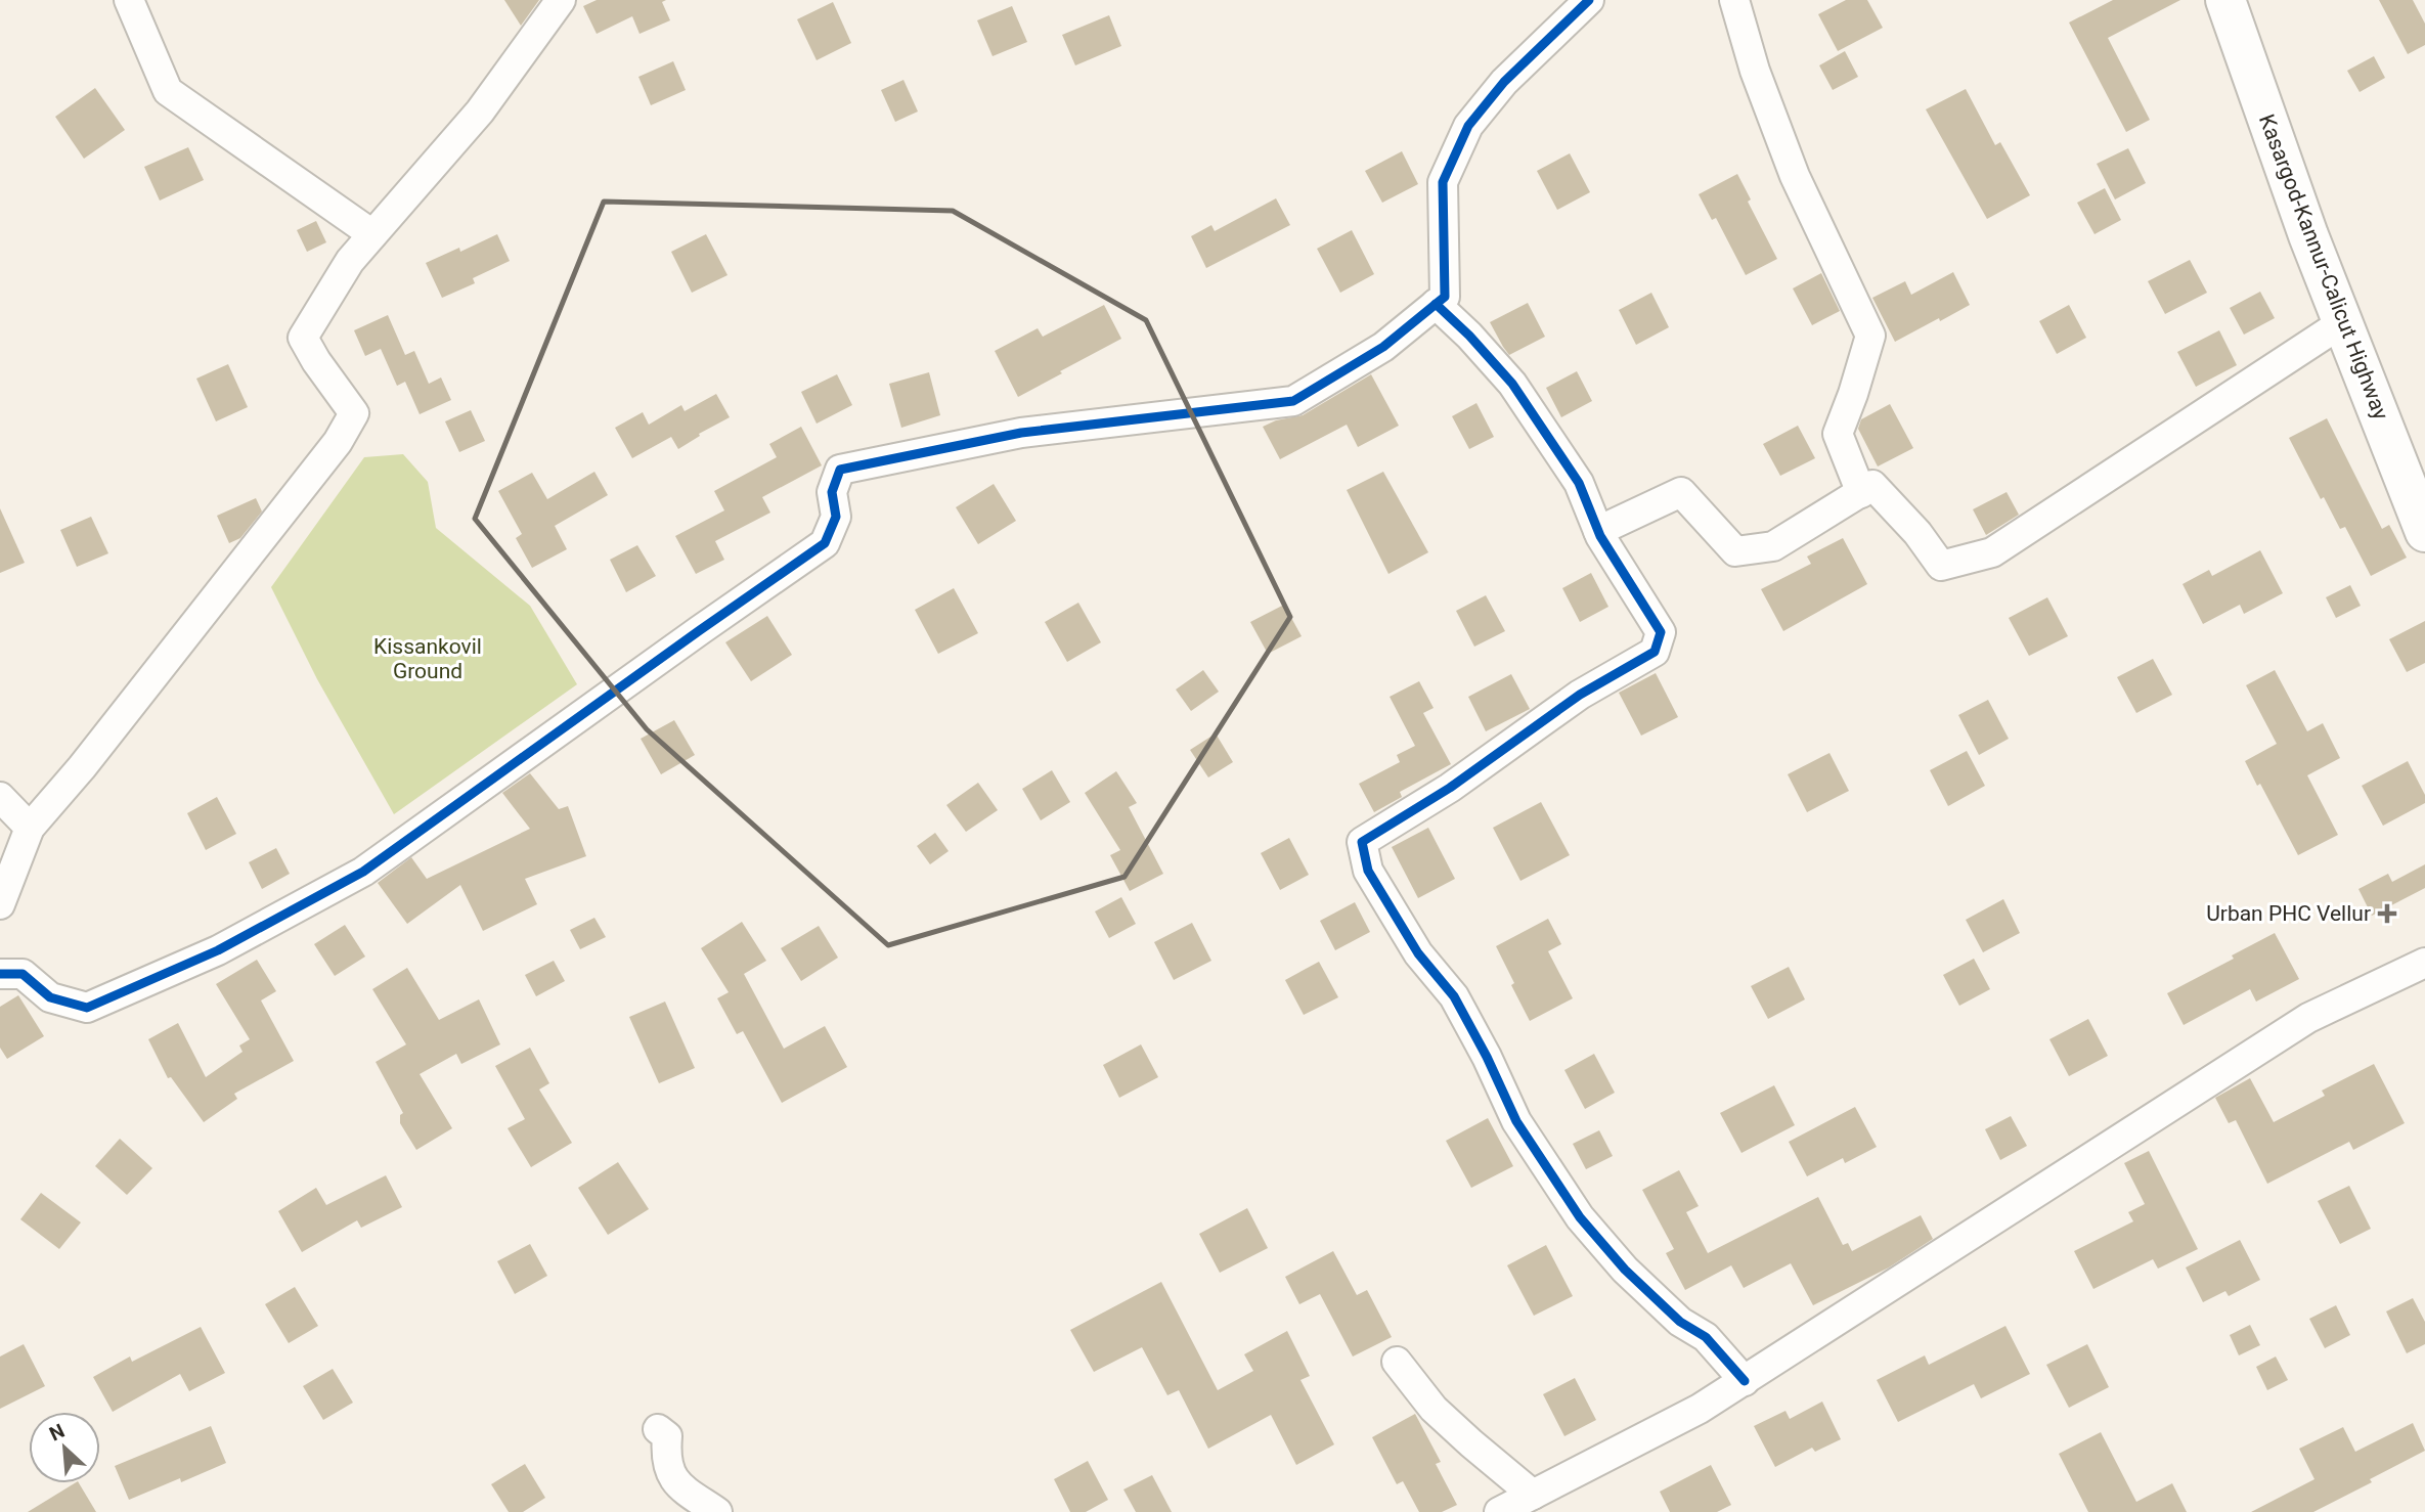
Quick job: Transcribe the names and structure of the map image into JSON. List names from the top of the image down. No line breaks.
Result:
{"streets":{"highway":["Kasargod-Kannur-Calicut Highway"]},"parks":["Kissankovil Ground"],"places":{"health":["Urban PHC Vellur"]},"north":"top left"}
